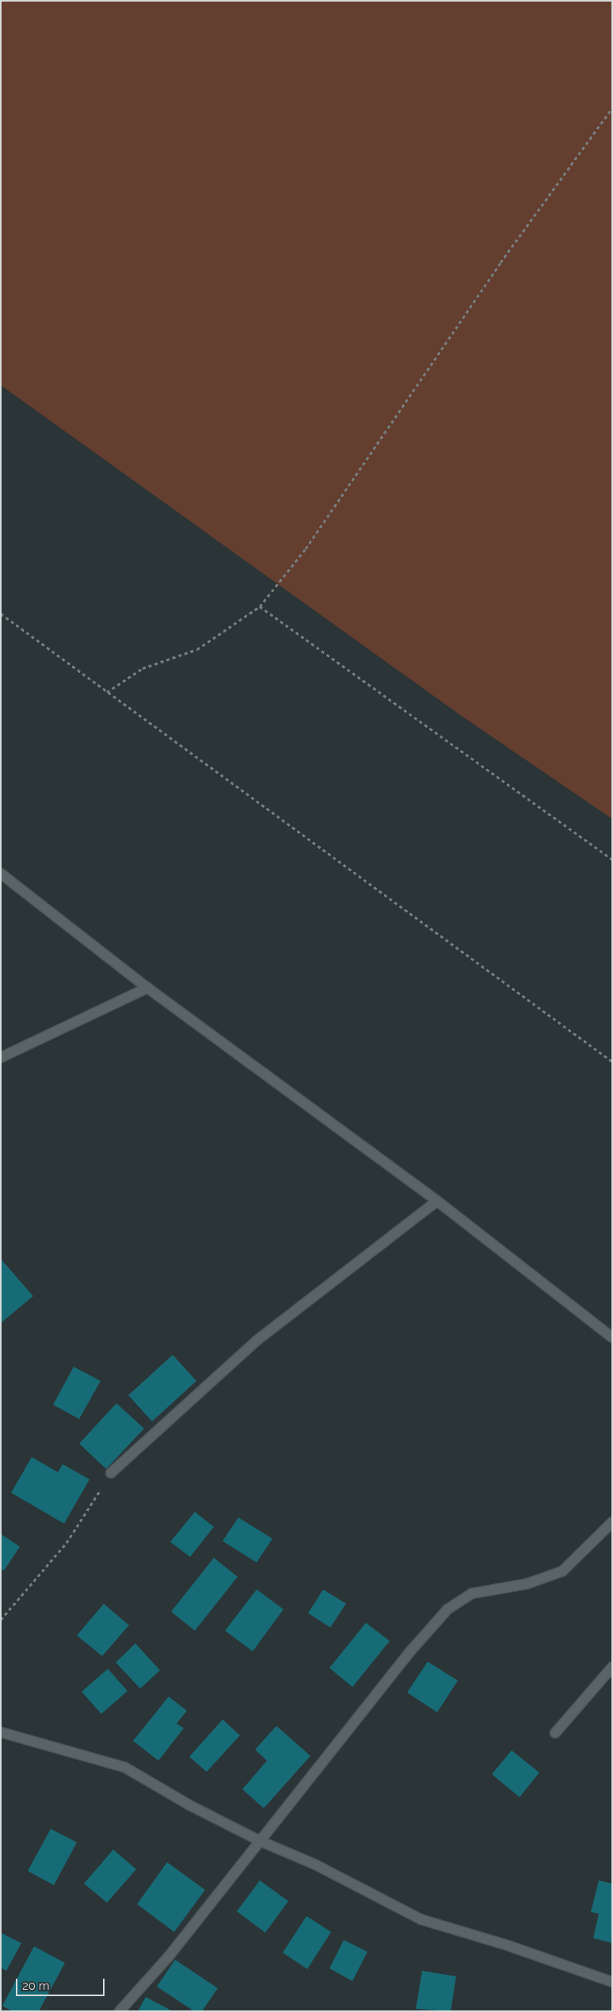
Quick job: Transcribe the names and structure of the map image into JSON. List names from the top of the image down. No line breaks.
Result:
{"scale_bar":"20 m"}
